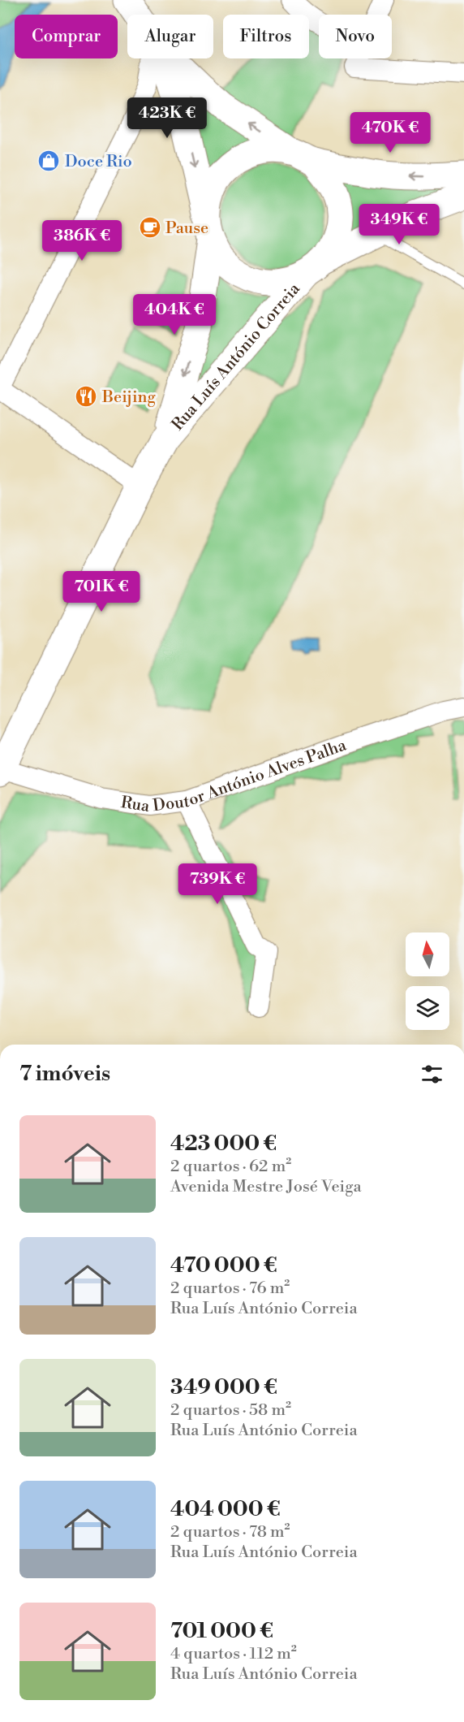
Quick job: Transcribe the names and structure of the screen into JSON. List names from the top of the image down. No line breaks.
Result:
{"streets":{"street":["Rua Luís António Correia","Rua Doutor António Alves Palha"]},"crossings":[["Rua Luís António Correia","Rua Doutor António Alves Palha"]],"places":{"shop":["Doce Rio"],"cafe":["Pause"],"restaurant":["Beijing"]},"north":"top","page":{"chip":["Comprar","Alugar","Filtros","Novo"],"price":["423K €","470K €","349K €","386K €","404K €","701K €","739K €"],"heading":"7 imóveis","list":[{"name":"423 000 €","note":"2 quartos · 62 m² · Avenida Mestre José Veiga"},{"name":"470 000 €","note":"2 quartos · 76 m² · Rua Luís António Correia"},{"name":"349 000 €","note":"2 quartos · 58 m² · Rua Luís António Correia"},{"name":"404 000 €","note":"2 quartos · 78 m² · Rua Luís António Correia"},{"name":"701 000 €","note":"4 quartos · 112 m² · Rua Luís António Correia"}]}}
